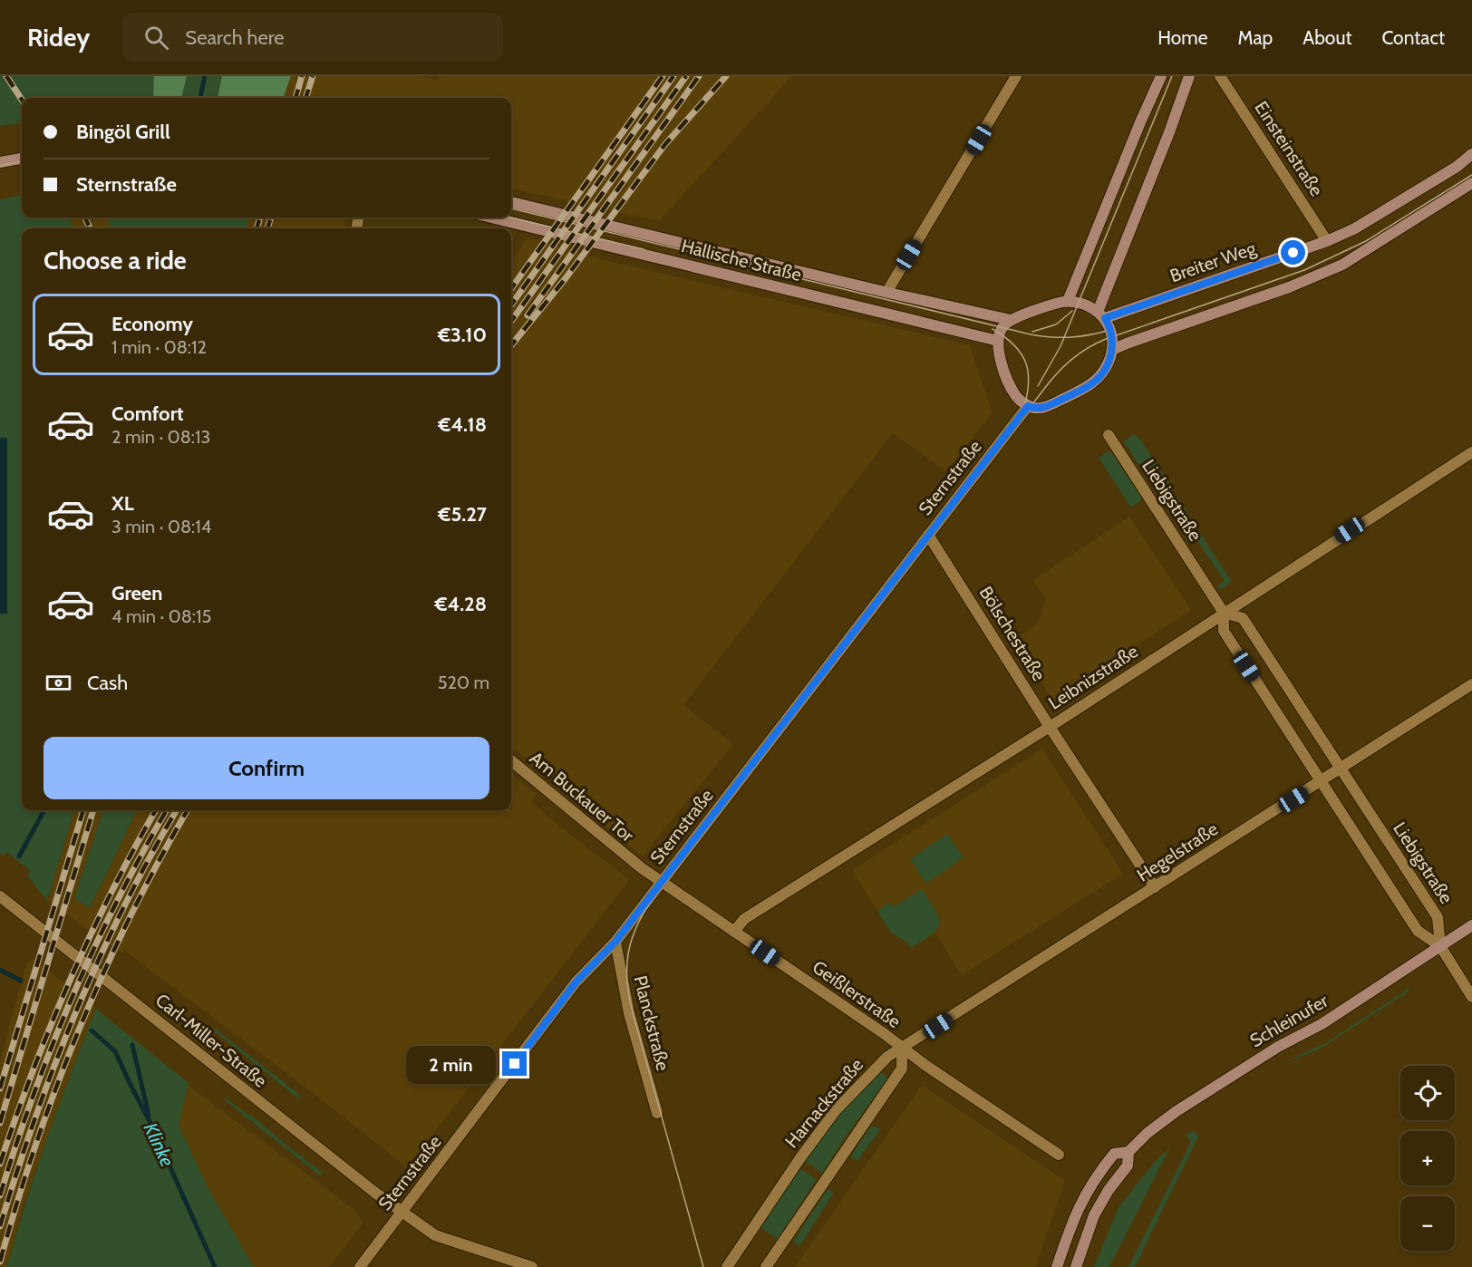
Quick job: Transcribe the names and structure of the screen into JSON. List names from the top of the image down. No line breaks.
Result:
{"streets":{"main road":["Hallische Straße","Breiter Weg","Schleinufer"],"street":["Einsteinstraße","Sternstraße","Liebigstraße","Bölschestraße","Leibnizstraße","Am Buckauer Tor","Hegelstraße","Geißlerstraße","Planckstraße","Carl-Miller-Straße","Harnackstraße"]},"crossings":[["Einsteinstraße","Breiter Weg"],["Hallische Straße","Breiter Weg"],["Hallische Straße","Sternstraße"],["Breiter Weg","Sternstraße"],["Sternstraße","Bölschestraße"],["Sternstraße","Am Buckauer Tor"],["Sternstraße","Geißlerstraße"],["Sternstraße","Planckstraße"],["Sternstraße","Carl-Miller-Straße"],["Liebigstraße","Leibnizstraße"],["Liebigstraße","Hegelstraße"],["Liebigstraße","Schleinufer"],["Bölschestraße","Leibnizstraße"],["Bölschestraße","Hegelstraße"],["Leibnizstraße","Geißlerstraße"],["Am Buckauer Tor","Geißlerstraße"],["Hegelstraße","Geißlerstraße"],["Hegelstraße","Harnackstraße"],["Geißlerstraße","Harnackstraße"]],"water":["Klinke"],"page":{"header":"Ridey","search":"Search here","nav":["Home","Map","About","Contact"],"banner":["Bingöl Grill","Sternstraße"],"heading":"Choose a ride","list":[{"name":"Economy","note":"1 min · 08:12","value":"€3.10"},{"name":"Comfort","note":"2 min · 08:13","value":"€4.18"},{"name":"XL","note":"3 min · 08:14","value":"€5.27"},{"name":"Green","note":"4 min · 08:15","value":"€4.28"}],"pay":["Cash","520 m"],"buttons":"Confirm","bubble":"2 min","map_buttons":["+","−"]}}
